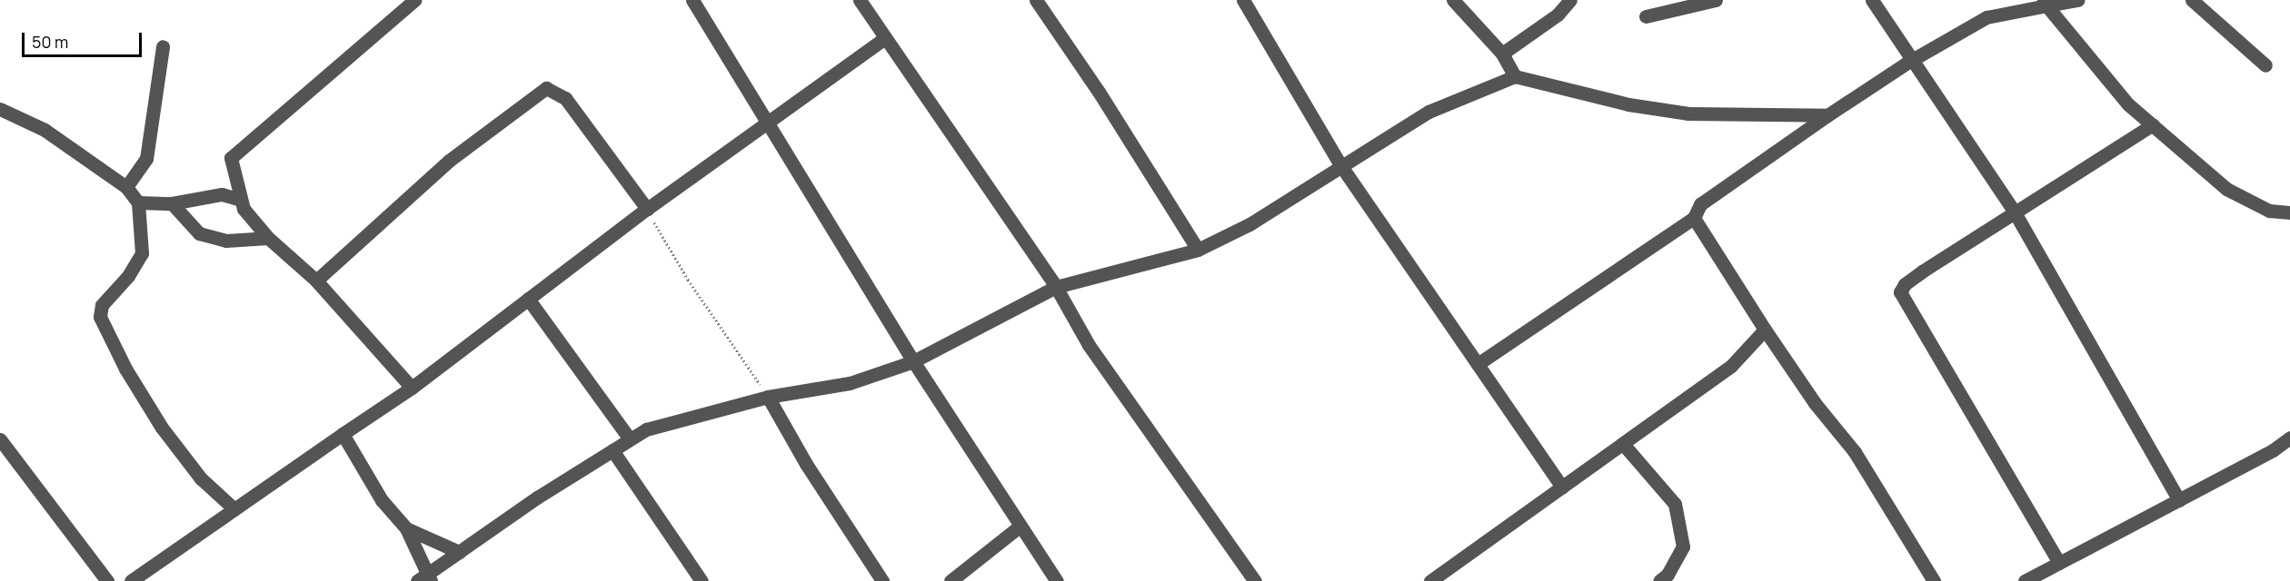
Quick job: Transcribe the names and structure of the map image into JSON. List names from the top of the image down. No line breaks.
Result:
{"scale_bar":"50 m"}
